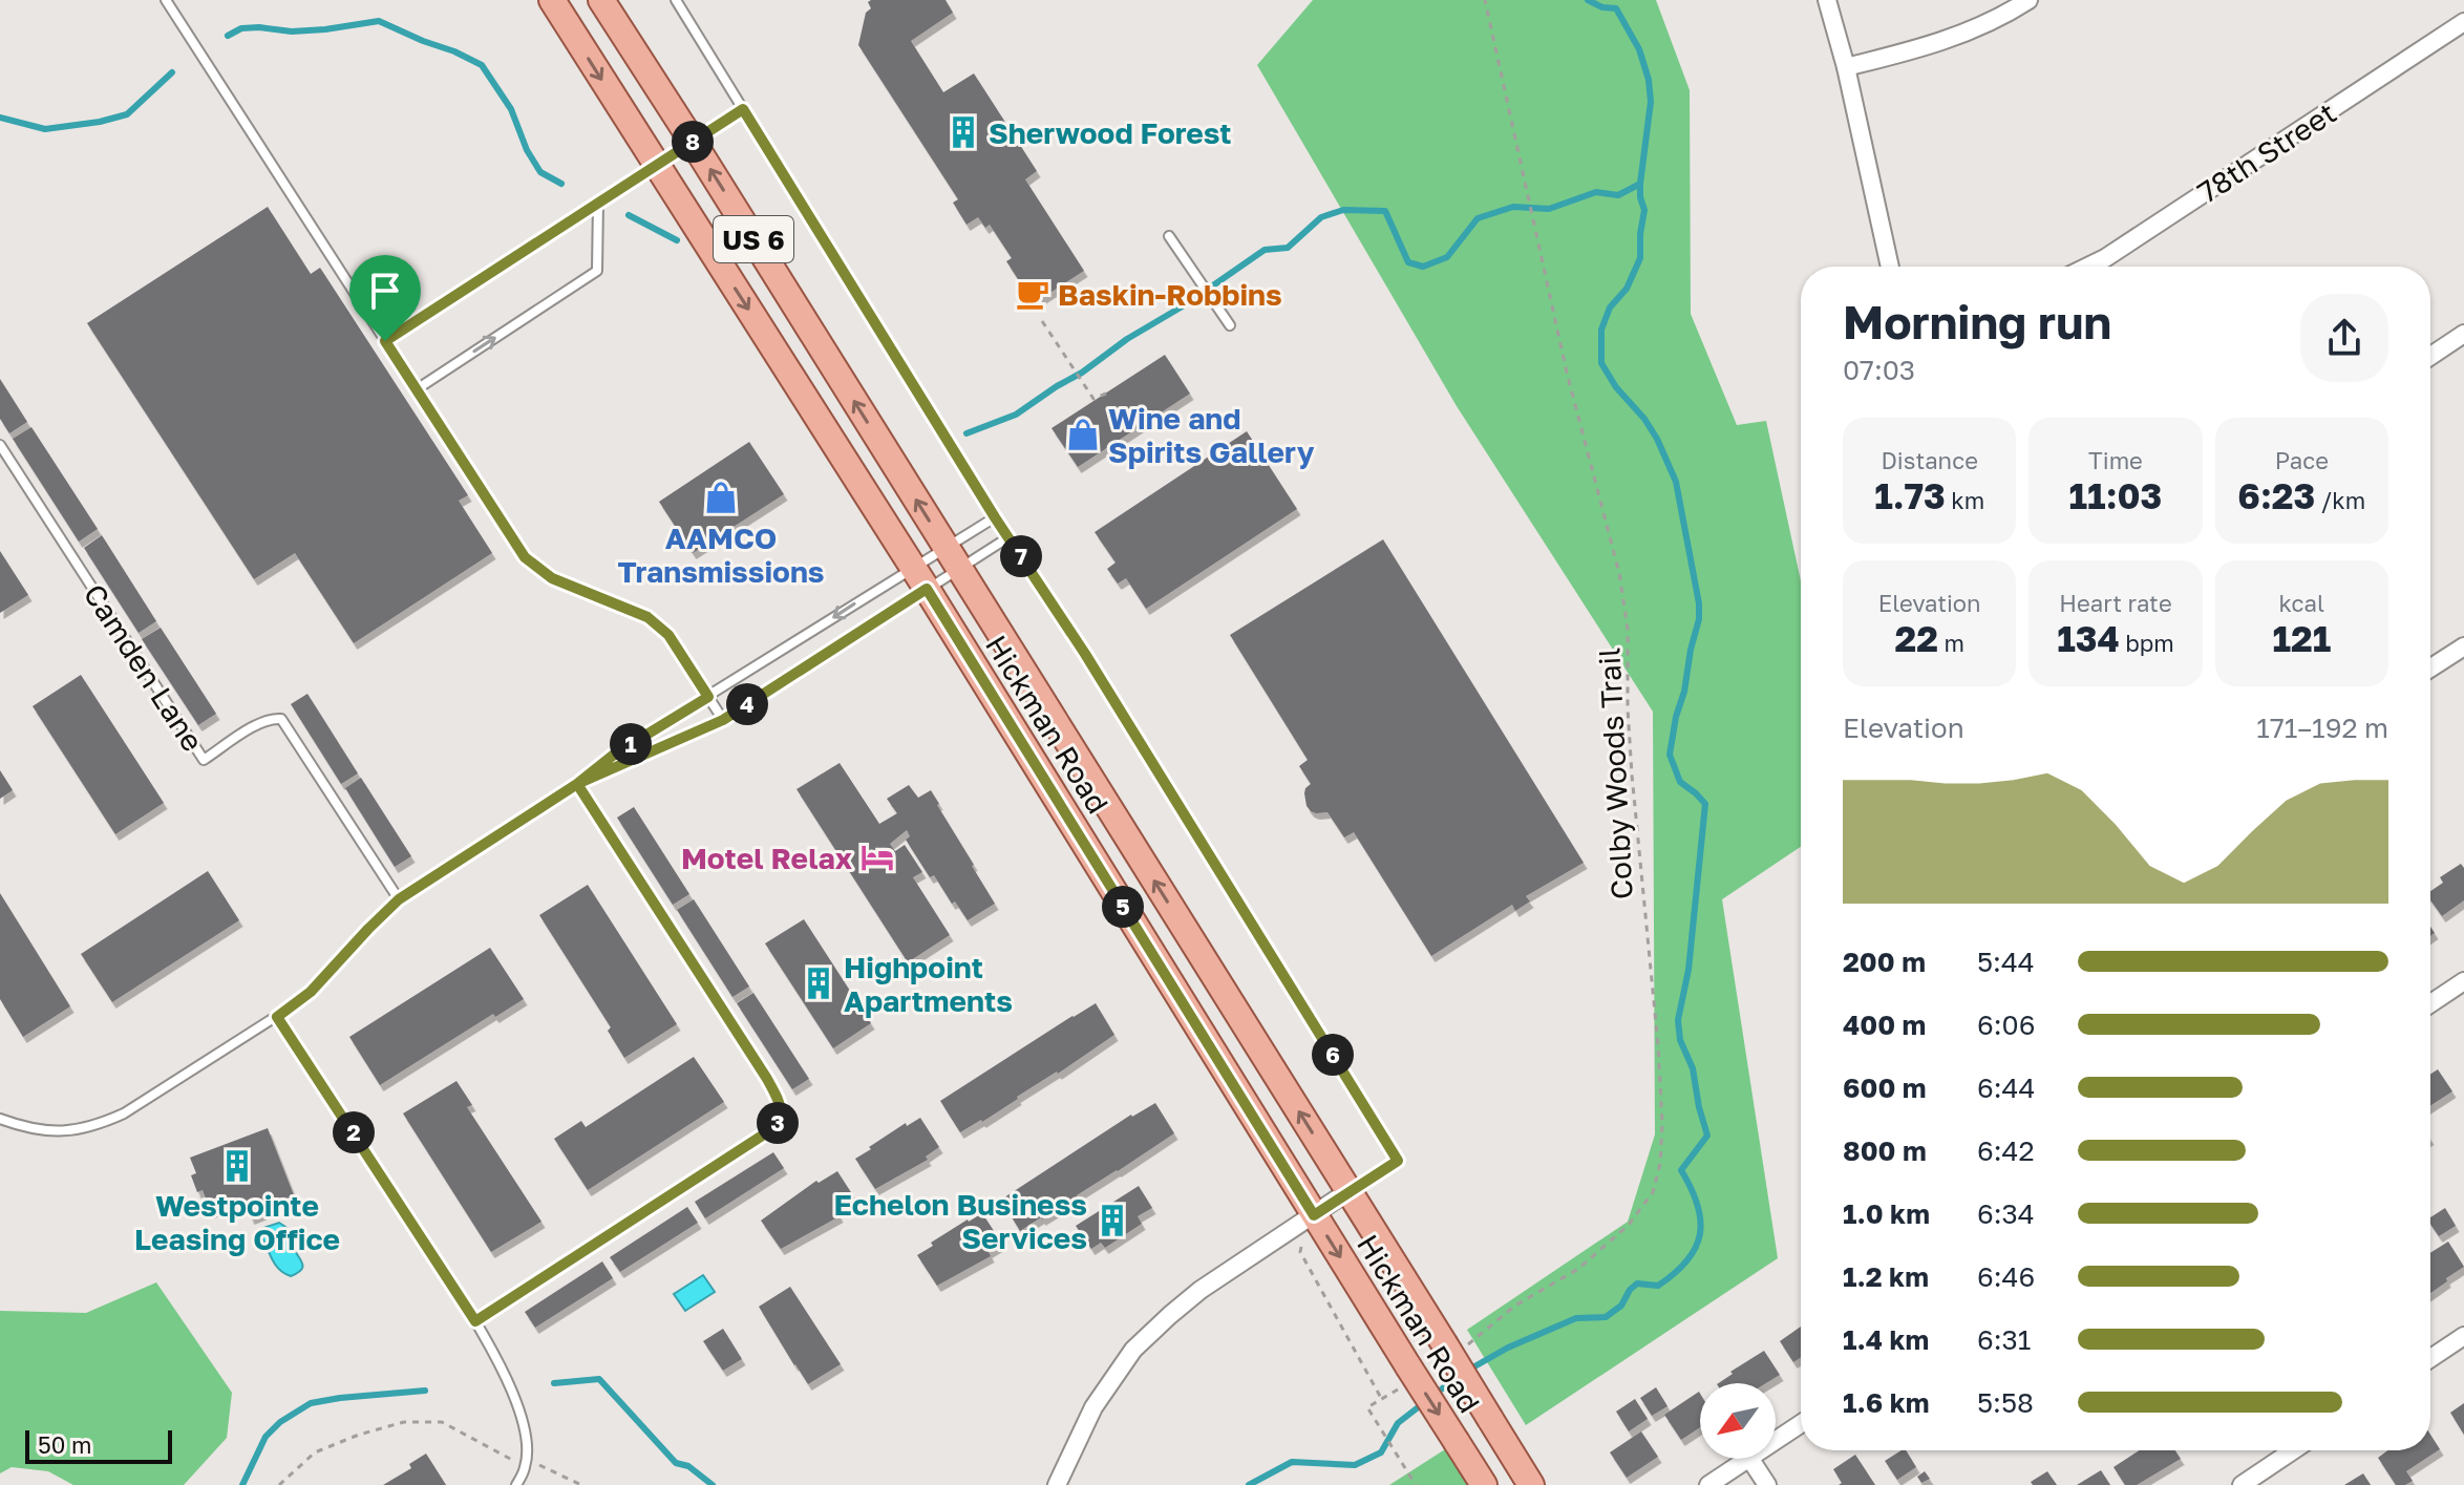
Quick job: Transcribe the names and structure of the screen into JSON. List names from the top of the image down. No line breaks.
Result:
{"streets":{"main road":["US 6","Hickman Road"],"street":["78th Street"],"lane":["Camden Lane"],"path":["Colby Woods Trail"]},"crossings":[["Hickman Road","Colby Woods Trail"]],"places":{"building":["Sherwood Forest","Highpoint Apartments","Westpointe Leasing Office","Echelon Business Services"],"cafe":["Baskin-Robbins"],"shop":["Wine and Spirits Gallery","AAMCO Transmissions"],"hotel":["Motel Relax"]},"scale_bar":"50 m","north":"bottom left","page":{"pins":["8","7","4","1","5","6","3","2"],"heading":["Morning run","07:03"],"stats":[["Distance","1.73 km"],["Time","11:03"],["Pace","6:23 /km"],["Elevation","22 m"],["Heart rate","134 bpm"],["kcal","121"]],"chart":["Elevation","171–192 m"],"list":[{"name":"200 m","note":"5:44"},{"name":"400 m","note":"6:06"},{"name":"600 m","note":"6:44"},{"name":"800 m","note":"6:42"},{"name":"1.0 km","note":"6:34"},{"name":"1.2 km","note":"6:46"},{"name":"1.4 km","note":"6:31"},{"name":"1.6 km","note":"5:58"}],"scale":"50 m"}}
